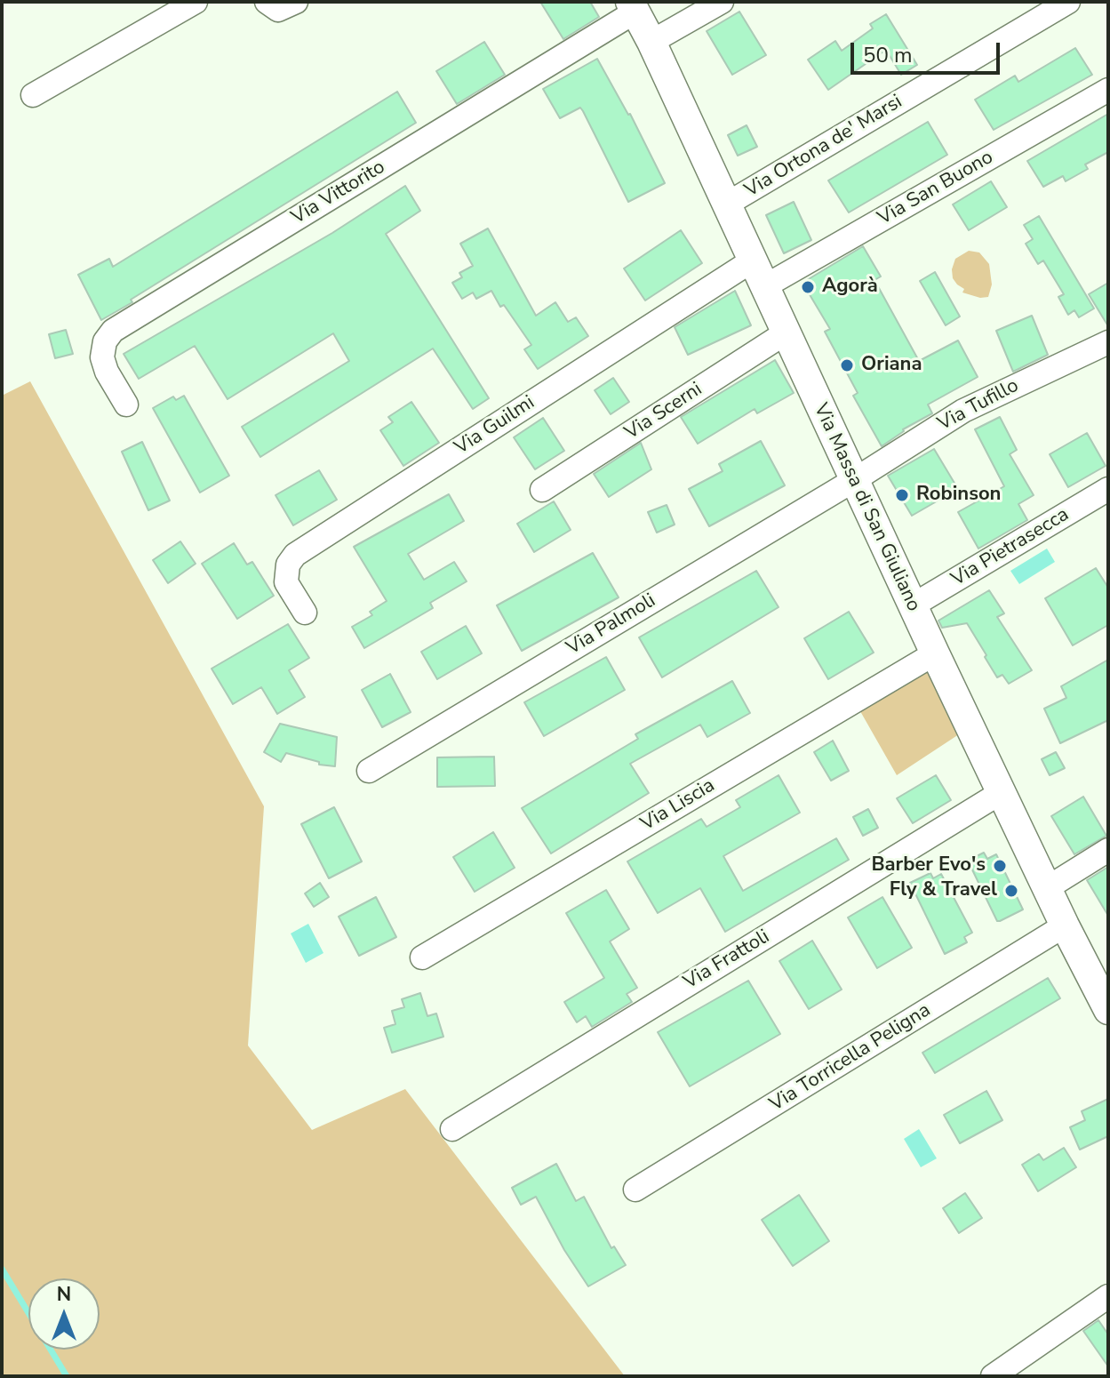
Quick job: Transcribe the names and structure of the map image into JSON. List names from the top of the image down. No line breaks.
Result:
{"streets":{"street":["Via Ortona de' Marsi","Via San Buono","Via Vittorito","Via Tufillo","Via Scerni","Via Guilmi","Via Massa di San Giuliano","Via Pietrasecca","Via Palmoli","Via Liscia","Via Frattoli","Via Torricella Peligna"]},"crossings":[["Via Ortona de' Marsi","Via Massa di San Giuliano"],["Via San Buono","Via Massa di San Giuliano"],["Via Vittorito","Via Massa di San Giuliano"],["Via Tufillo","Via Massa di San Giuliano"],["Via Tufillo","Via Palmoli"],["Via Scerni","Via Massa di San Giuliano"],["Via Guilmi","Via Massa di San Giuliano"],["Via Massa di San Giuliano","Via Pietrasecca"],["Via Massa di San Giuliano","Via Palmoli"],["Via Massa di San Giuliano","Via Liscia"],["Via Massa di San Giuliano","Via Frattoli"],["Via Massa di San Giuliano","Via Torricella Peligna"]],"places":["Agorà","Oriana","Robinson","Barber Evo's","Fly & Travel"],"scale_bar":"50 m","north":"top"}
